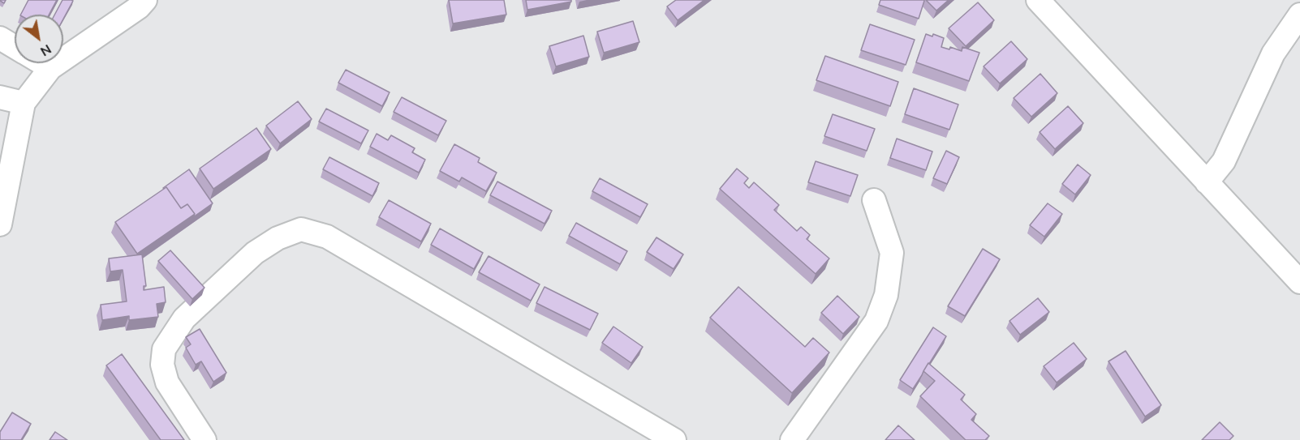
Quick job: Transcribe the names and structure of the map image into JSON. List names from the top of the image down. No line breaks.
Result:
{"north":"bottom right"}
